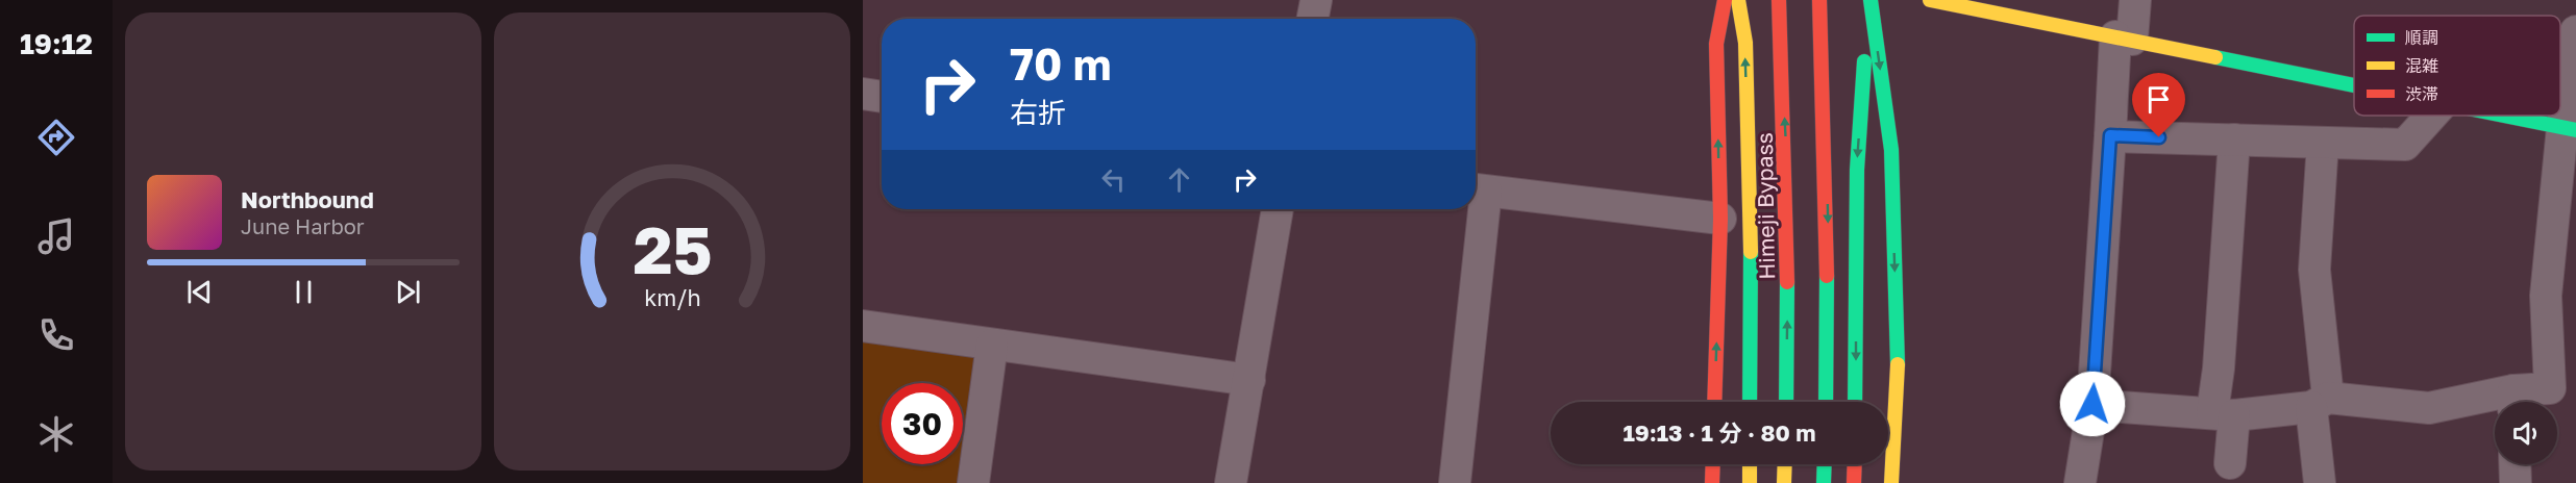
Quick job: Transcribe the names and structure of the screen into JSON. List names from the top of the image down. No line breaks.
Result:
{"streets":{"main road":["Himeji Bypass"]},"legend":["順調","混雑","渋滞"],"page":{"tabs":"19:12","turn":["70 m","右折"],"song":["Northbound","June Harbor"],"limit":"30","trip":"19:13 · 1 分 · 80 m","gauge":["25","km/h"]}}
